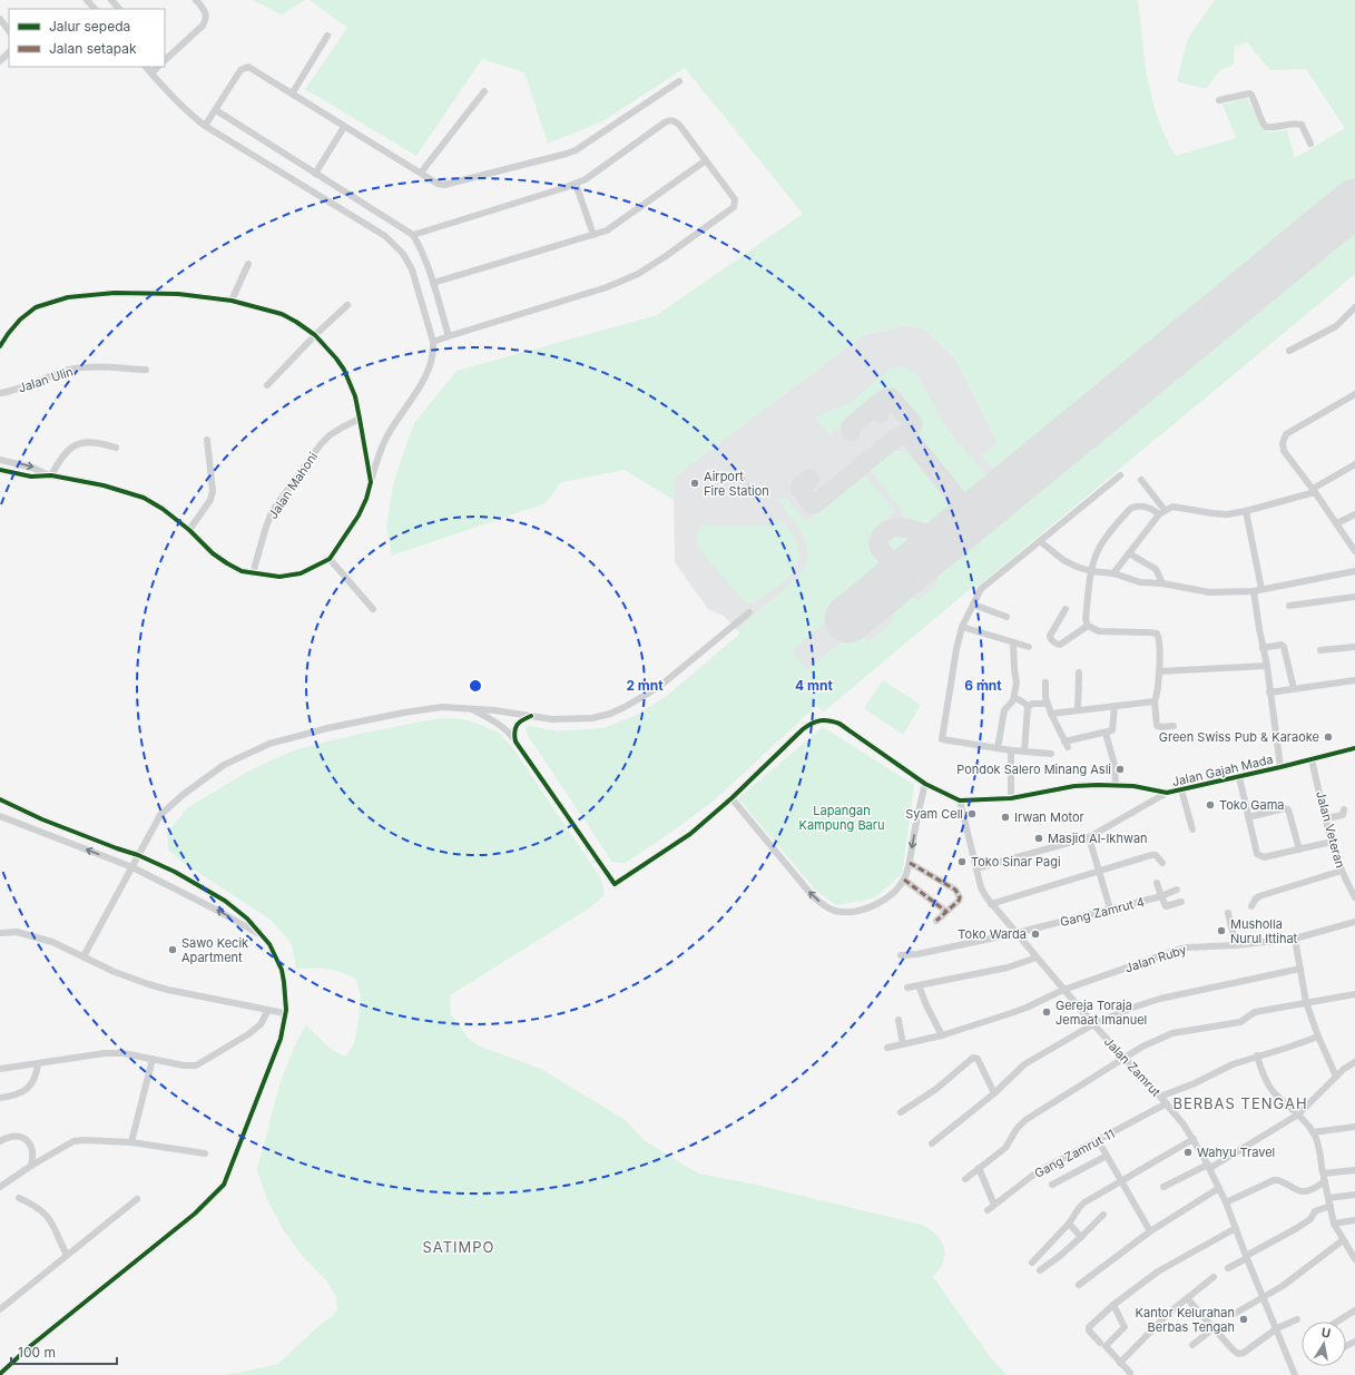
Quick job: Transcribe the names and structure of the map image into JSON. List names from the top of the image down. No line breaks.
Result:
{"streets":{"street":["Jalan Ulin","Jalan Mahoni","Jalan Gajah Mada","Jalan Veteran","Gang Zamrut 4","Jalan Ruby","Jalan Zamrut","Gang Zamrut 11"]},"crossings":[["Jalan Gajah Mada","Jalan Veteran"],["Jalan Gajah Mada","Jalan Zamrut"],["Gang Zamrut 4","Jalan Zamrut"],["Jalan Ruby","Jalan Zamrut"],["Jalan Zamrut","Gang Zamrut 11"]],"districts":["BERBAS TENGAH","SATIMPO"],"parks":["Lapangan Kampung Baru"],"places":["Airport Fire Station","Green Swiss Pub & Karaoke","Pondok Salero Minang Asli","Toko Gama","Syam Cell","Irwan Motor","Masjid Al-Ikhwan","Toko Sinar Pagi","Musholla Nurul Ittihat","Toko Warda","Sawo Kecik Apartment","Gereja Toraja Jemaat Imanuel","Wahyu Travel","Kantor Kelurahan Berbas Tengah"],"legend":["Jalur sepeda","Jalan setapak"],"scale_bar":"100 m","north":"top","rings":["2 mnt","4 mnt","6 mnt"]}
